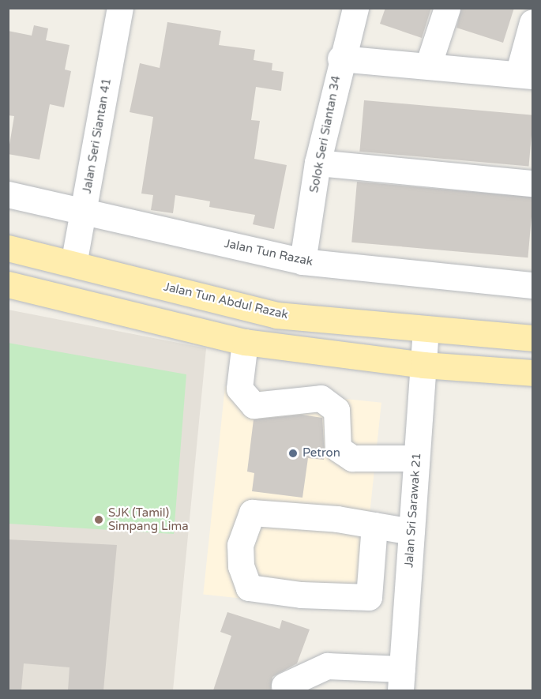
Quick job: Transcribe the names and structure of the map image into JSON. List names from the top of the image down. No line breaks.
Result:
{"streets":{"main road":["Jalan Tun Abdul Razak"],"street":["Solok Seri Siantan 34","Jalan Seri Siantan 41","Jalan Tun Razak","Jalan Sri Sarawak 21"]},"crossings":[["Solok Seri Siantan 34","Jalan Tun Razak"],["Jalan Seri Siantan 41","Jalan Tun Razak"],["Jalan Seri Siantan 41","Jalan Tun Abdul Razak"],["Jalan Tun Abdul Razak","Jalan Sri Sarawak 21"]],"places":["Petron","SJK (Tamil) Simpang Lima"]}
